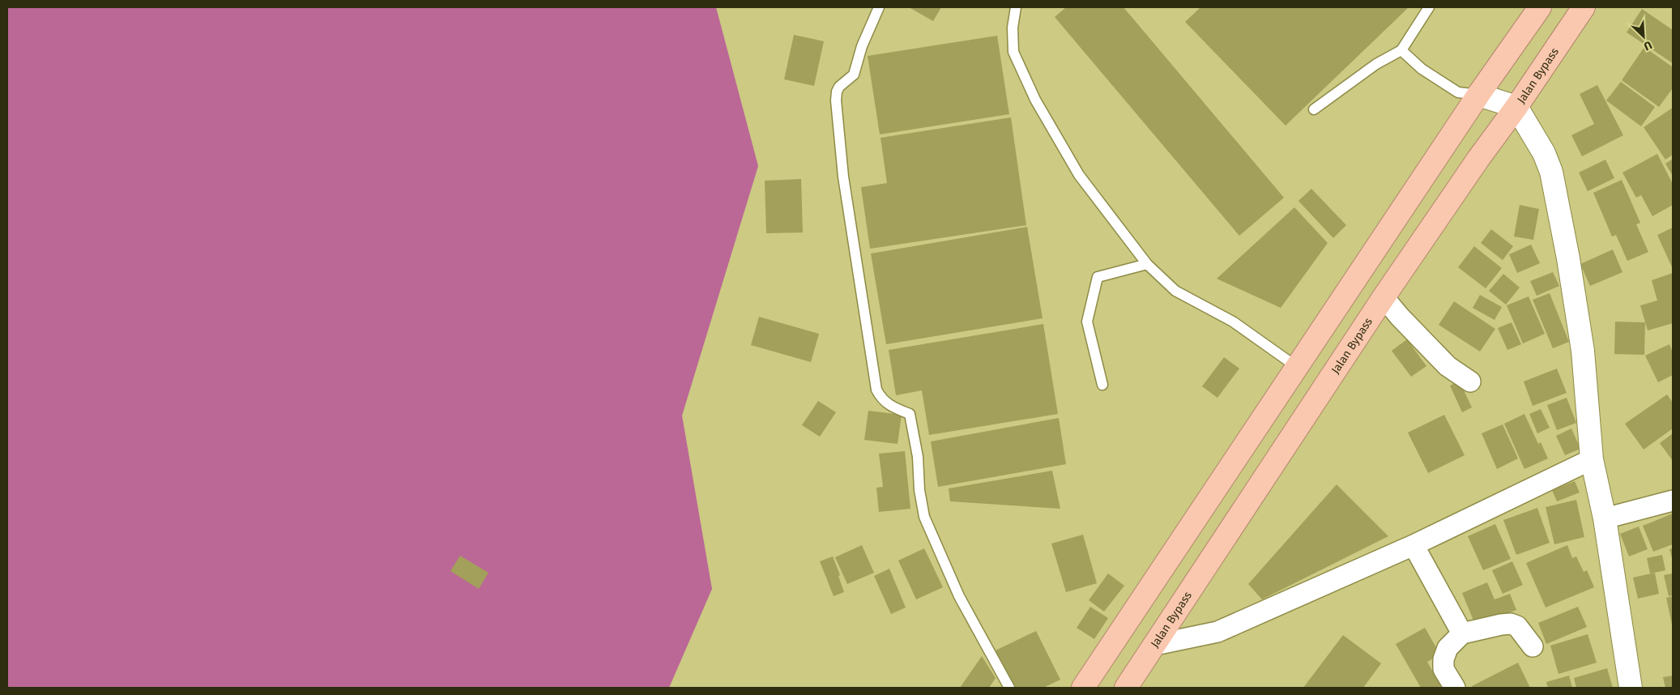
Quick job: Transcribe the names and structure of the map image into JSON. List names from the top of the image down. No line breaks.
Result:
{"streets":{"highway":["Jalan Bypass"]},"north":"bottom right"}
